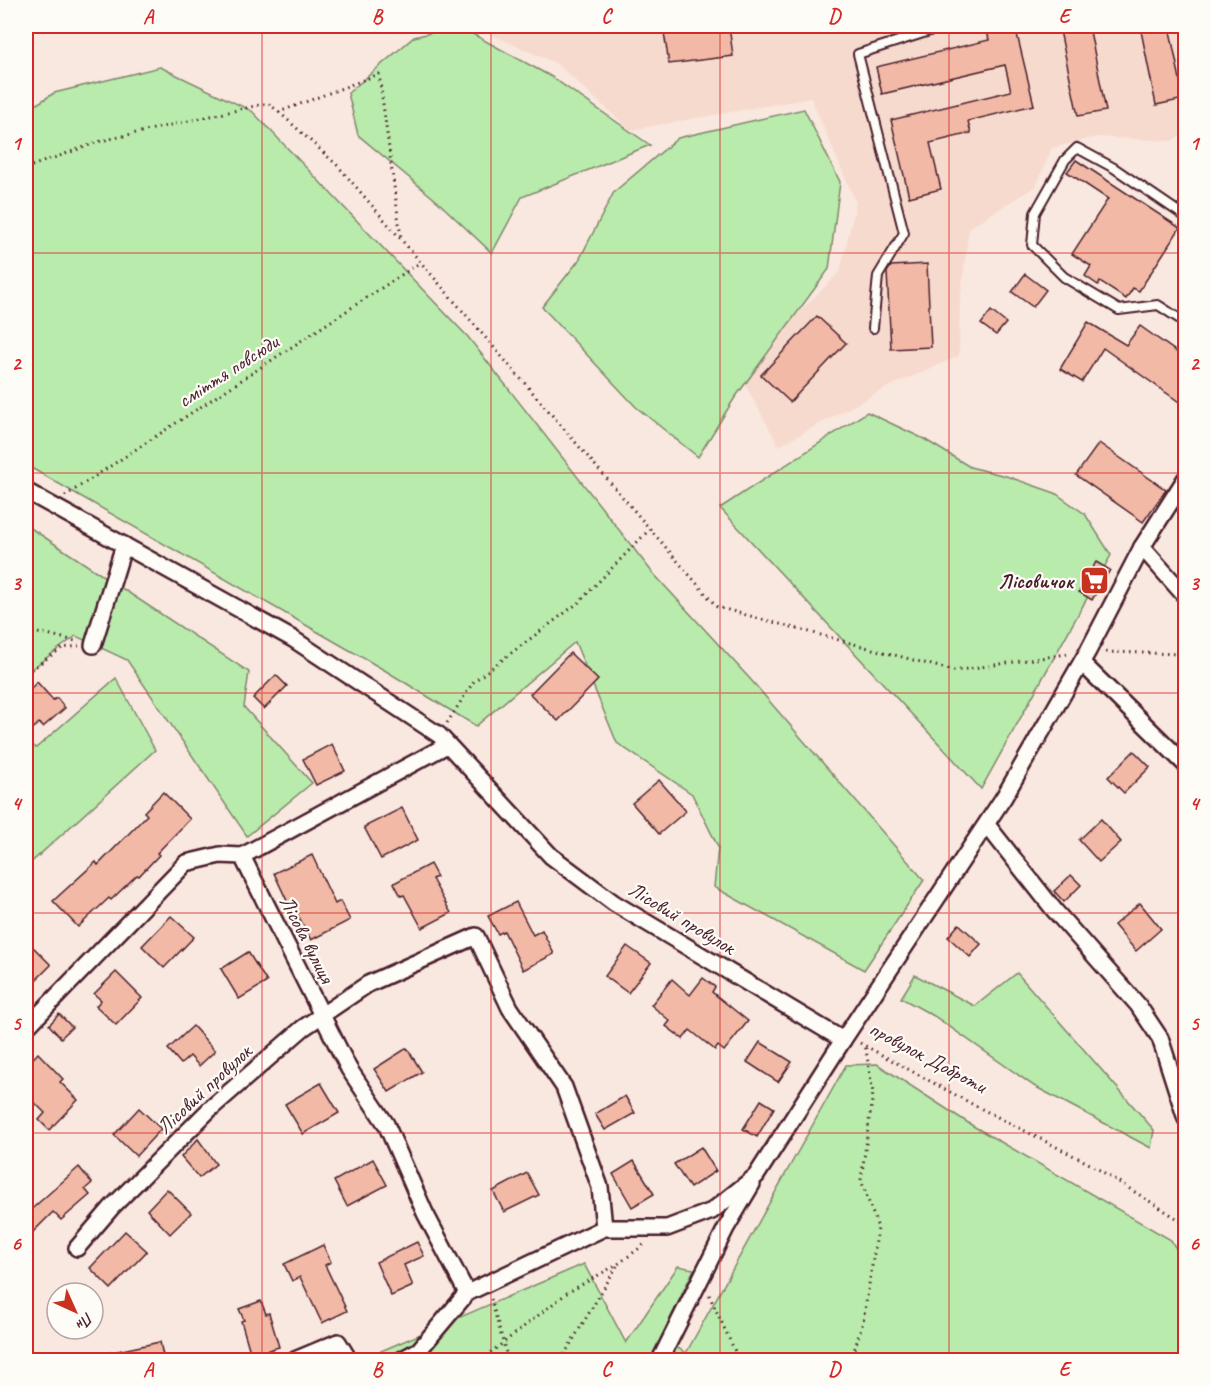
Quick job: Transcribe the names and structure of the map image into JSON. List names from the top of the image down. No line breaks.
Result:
{"streets":{"street":["Лісовий провулок","Лісова вулиця","провулок Доброти"],"path":["сміття повсюди"]},"crossings":[["сміття повсюди","Лісовий провулок"],["Лісовий провулок","Лісова вулиця"],["Лісовий провулок","провулок Доброти"]],"places":{"supermarket":["Лісовичок"]},"north":"bottom right","grid":{"columns":["A","B","C","D","E"],"rows":["1","2","3","4","5","6"]}}
